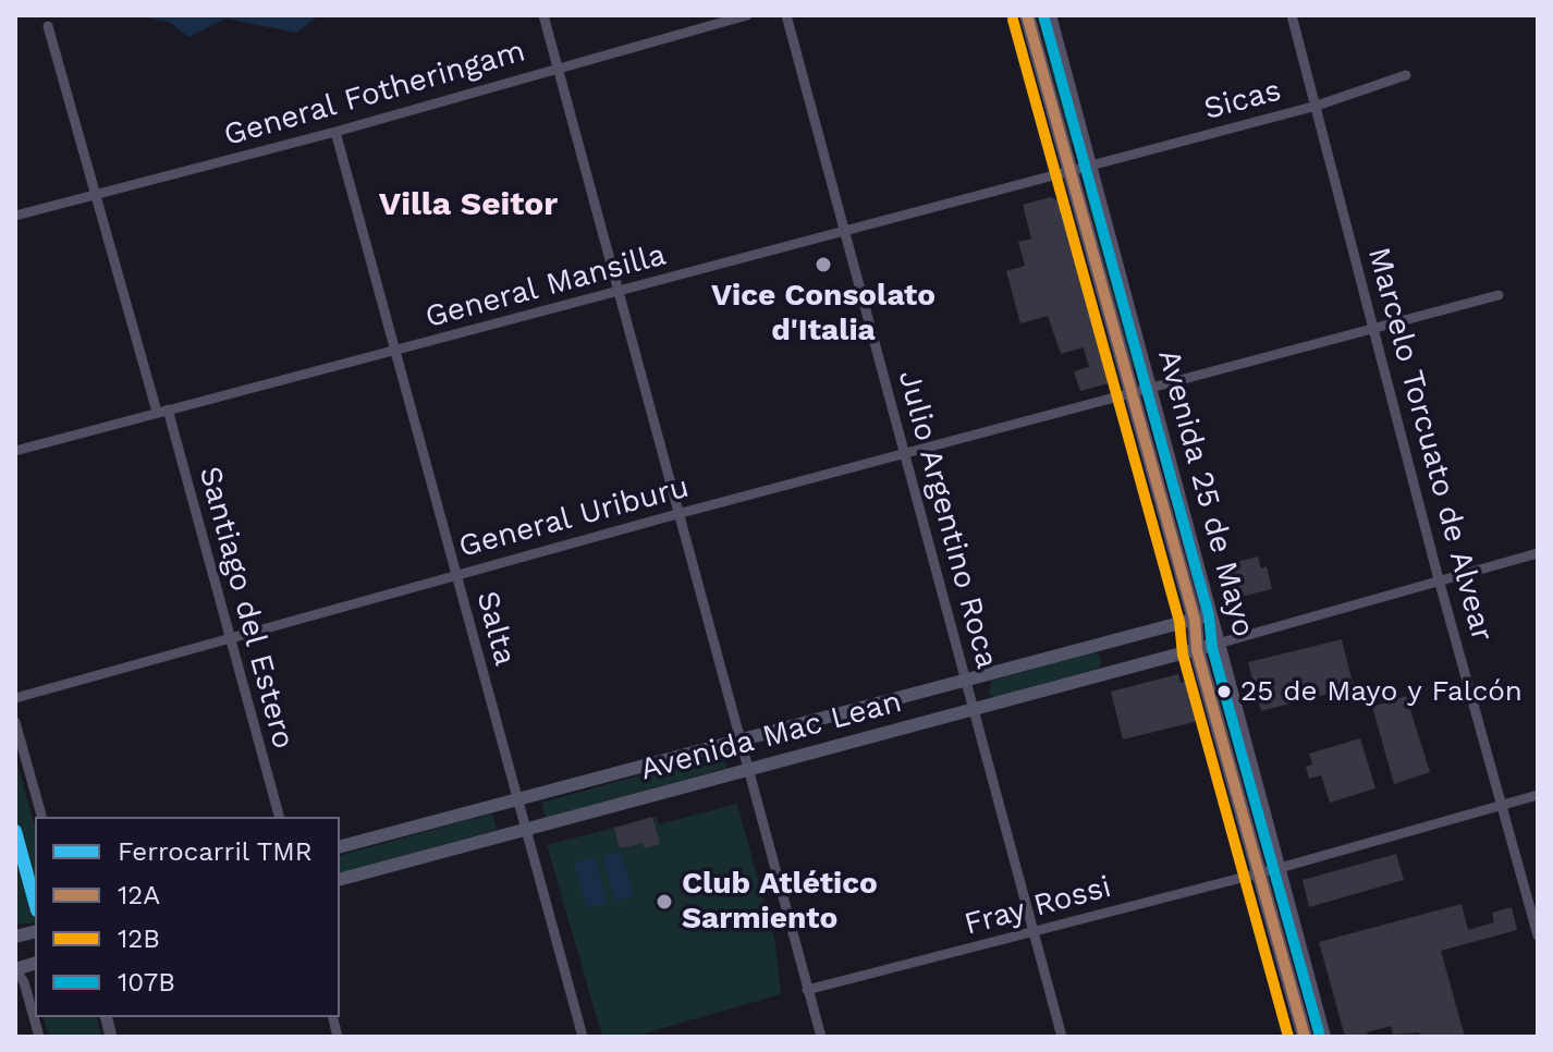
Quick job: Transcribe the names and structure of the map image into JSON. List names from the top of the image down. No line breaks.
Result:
{"streets":{"main road":["Avenida 25 de Mayo","Avenida Mac Lean"],"street":["General Fotheringam","Sicas","General Mansilla","Marcelo Torcuato de Alvear","General Uriburu","Julio Argentino Roca","Santiago del Estero","Salta","Fray Rossi"]},"crossings":[["General Fotheringam","Santiago del Estero"],["General Fotheringam","Salta"],["Sicas","General Mansilla"],["Sicas","Marcelo Torcuato de Alvear"],["Sicas","Avenida 25 de Mayo"],["General Mansilla","Avenida 25 de Mayo"],["General Mansilla","Julio Argentino Roca"],["General Mansilla","Santiago del Estero"],["General Mansilla","Salta"],["Marcelo Torcuato de Alvear","General Uriburu"],["Marcelo Torcuato de Alvear","Fray Rossi"],["Avenida 25 de Mayo","General Uriburu"],["Avenida 25 de Mayo","Avenida Mac Lean"],["Avenida 25 de Mayo","Fray Rossi"],["General Uriburu","Julio Argentino Roca"],["General Uriburu","Santiago del Estero"],["General Uriburu","Salta"],["Julio Argentino Roca","Avenida Mac Lean"],["Julio Argentino Roca","Fray Rossi"],["Salta","Avenida Mac Lean"]],"districts":["Villa Seitor"],"places":["Vice Consolato d'Italia","25 de Mayo y Falcón","Club Atlético Sarmiento"],"lines":["transit line 12A","transit line 107B","transit line 12B","rail line TMR"],"legend":["Ferrocarril TMR","12A","12B","107B"]}
